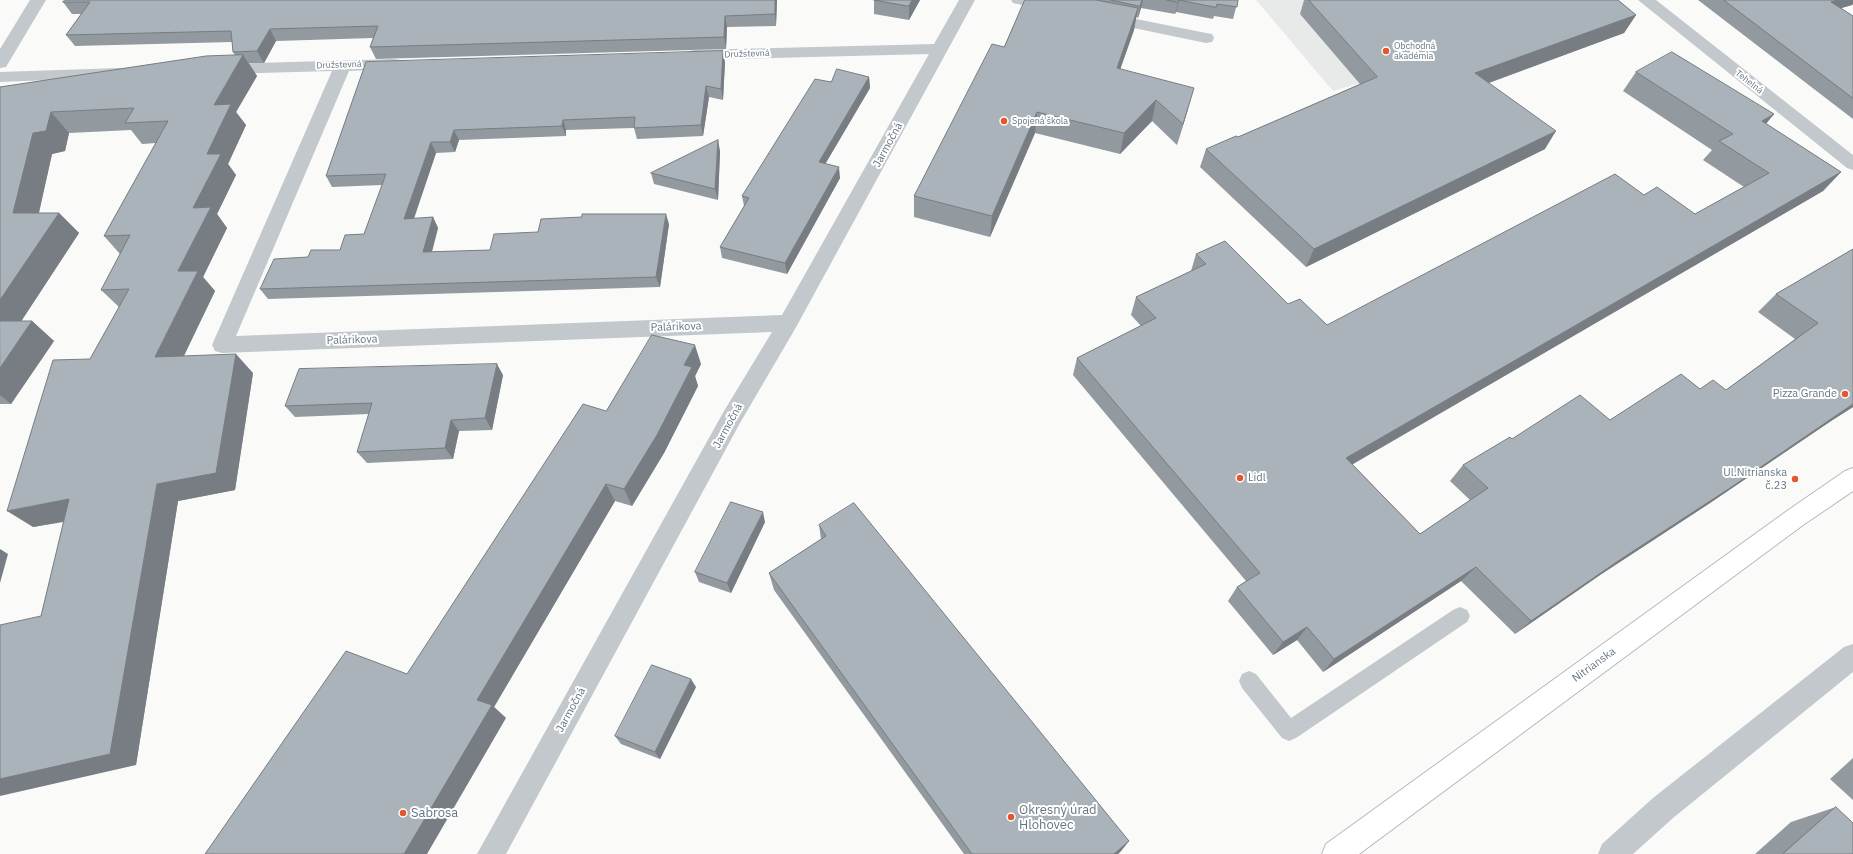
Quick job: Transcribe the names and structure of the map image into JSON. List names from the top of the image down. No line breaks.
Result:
{"streets":{"main road":["Nitrianska"],"street":["Družstevná","Tehelná","Jarmočná","Palárikova"]},"crossings":[["Družstevná","Jarmočná"],["Družstevná","Palárikova"],["Jarmočná","Palárikova"]],"places":["Obchodná akadémia","Spojená škola","Pizza Grande","Lidl","Ul.Nitrianska č.23","Sabrosa","Okresný úrad Hlohovec"]}
